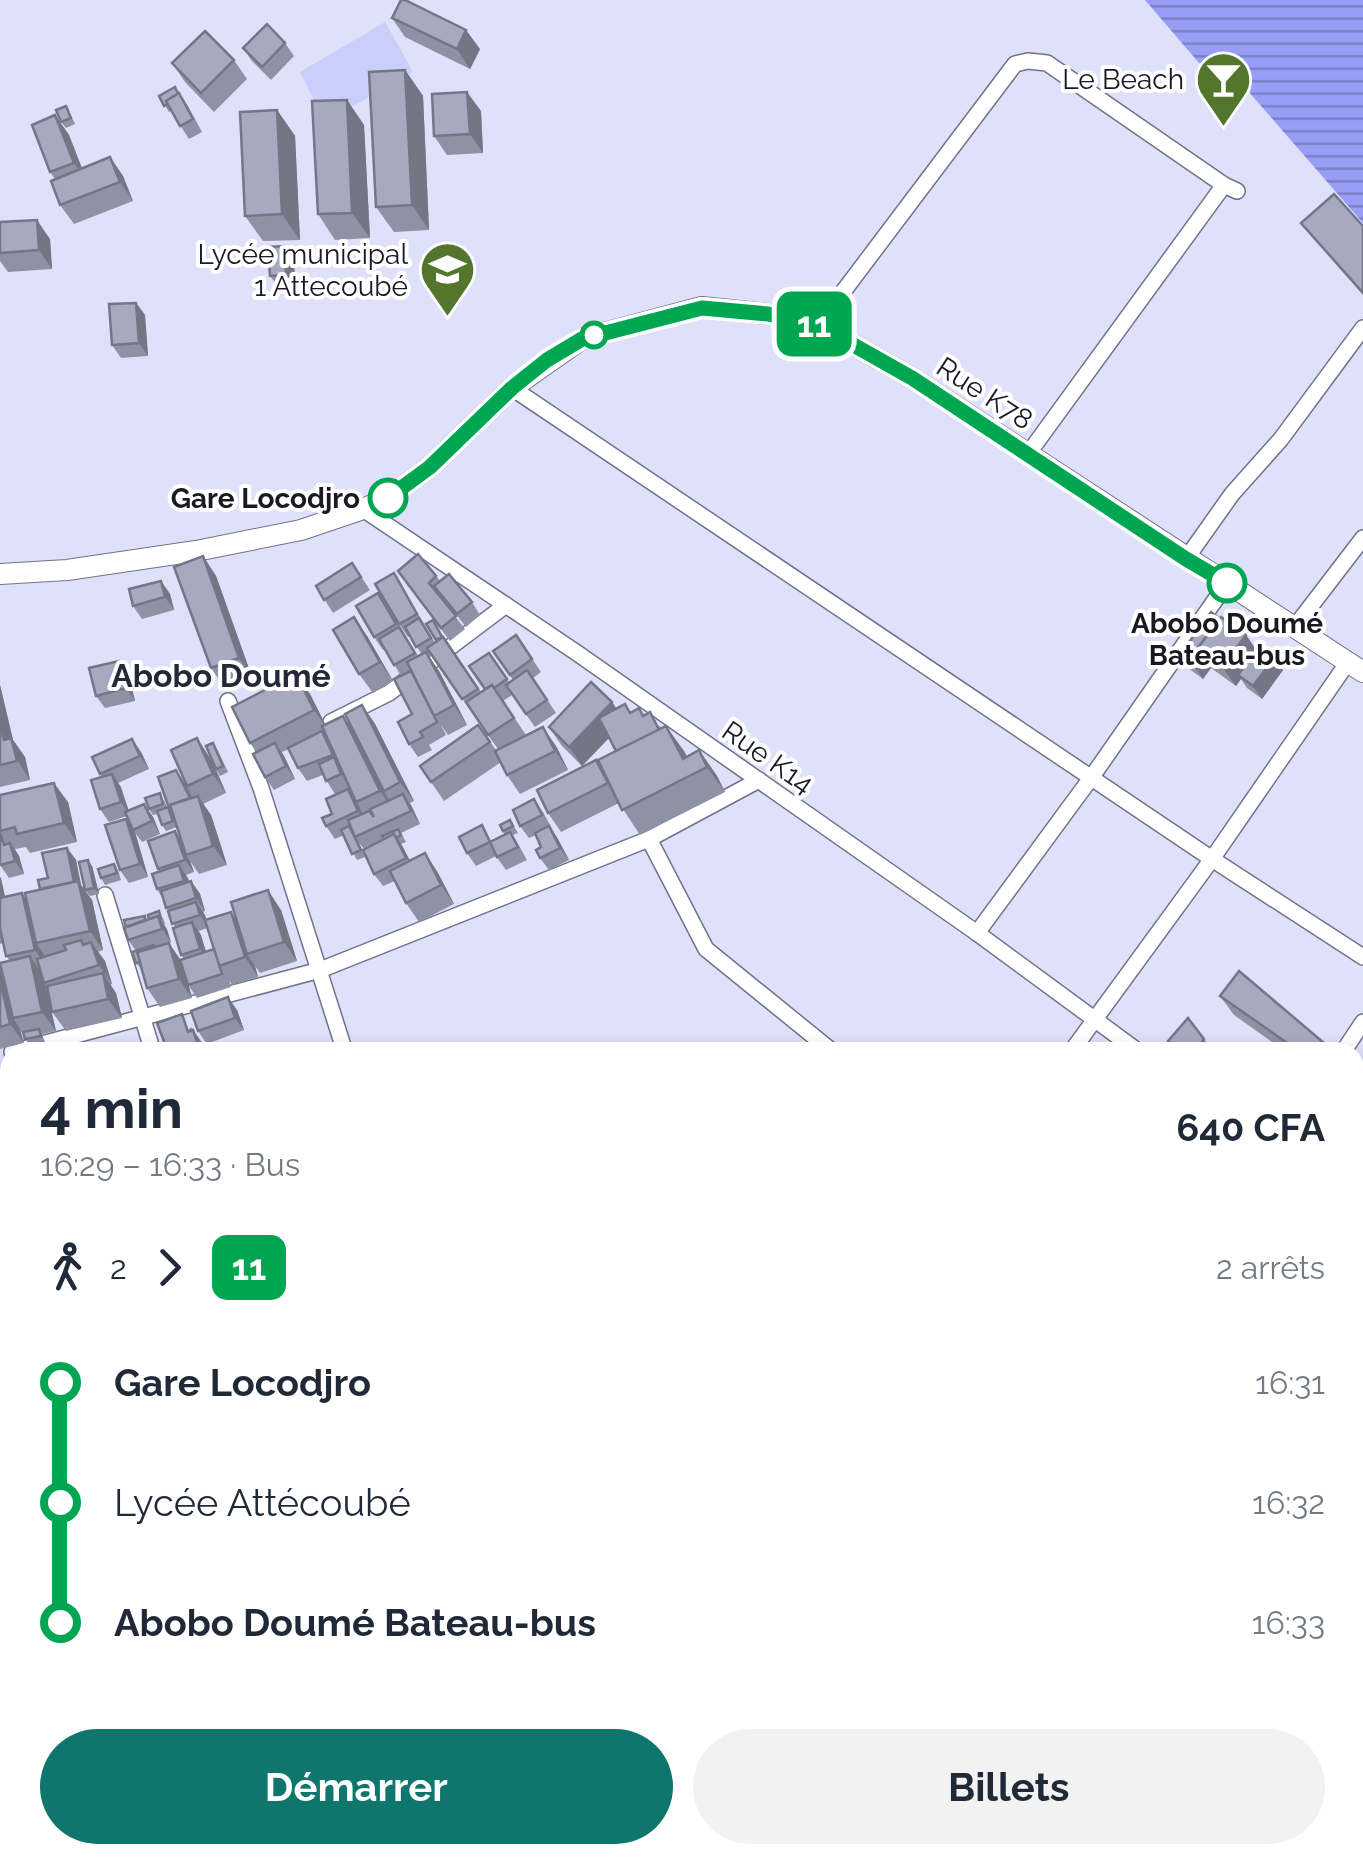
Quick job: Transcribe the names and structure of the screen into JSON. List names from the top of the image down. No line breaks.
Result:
{"streets":{"street":["Rue K78","Rue K14"]},"crossings":[["Rue K78","Rue K14"]],"districts":["Abobo Doumé"],"places":{"bar":["Le Beach"],"school or university":["Lycée municipal 1 Attecoubé"],"other":["Gare Locodjro","Abobo Doumé Bateau-bus"]},"lines":["bus line 11"],"page":{"on_map":"11","heading":["4 min","16:29 – 16:33 · Bus","640 CFA"],"legs":["2","11","2 arrêts"],"list":[{"name":"Gare Locodjro","value":"16:31"},{"name":"Lycée Attécoubé","value":"16:32"},{"name":"Abobo Doumé Bateau-bus","value":"16:33"}],"buttons":["Démarrer","Billets"]}}
